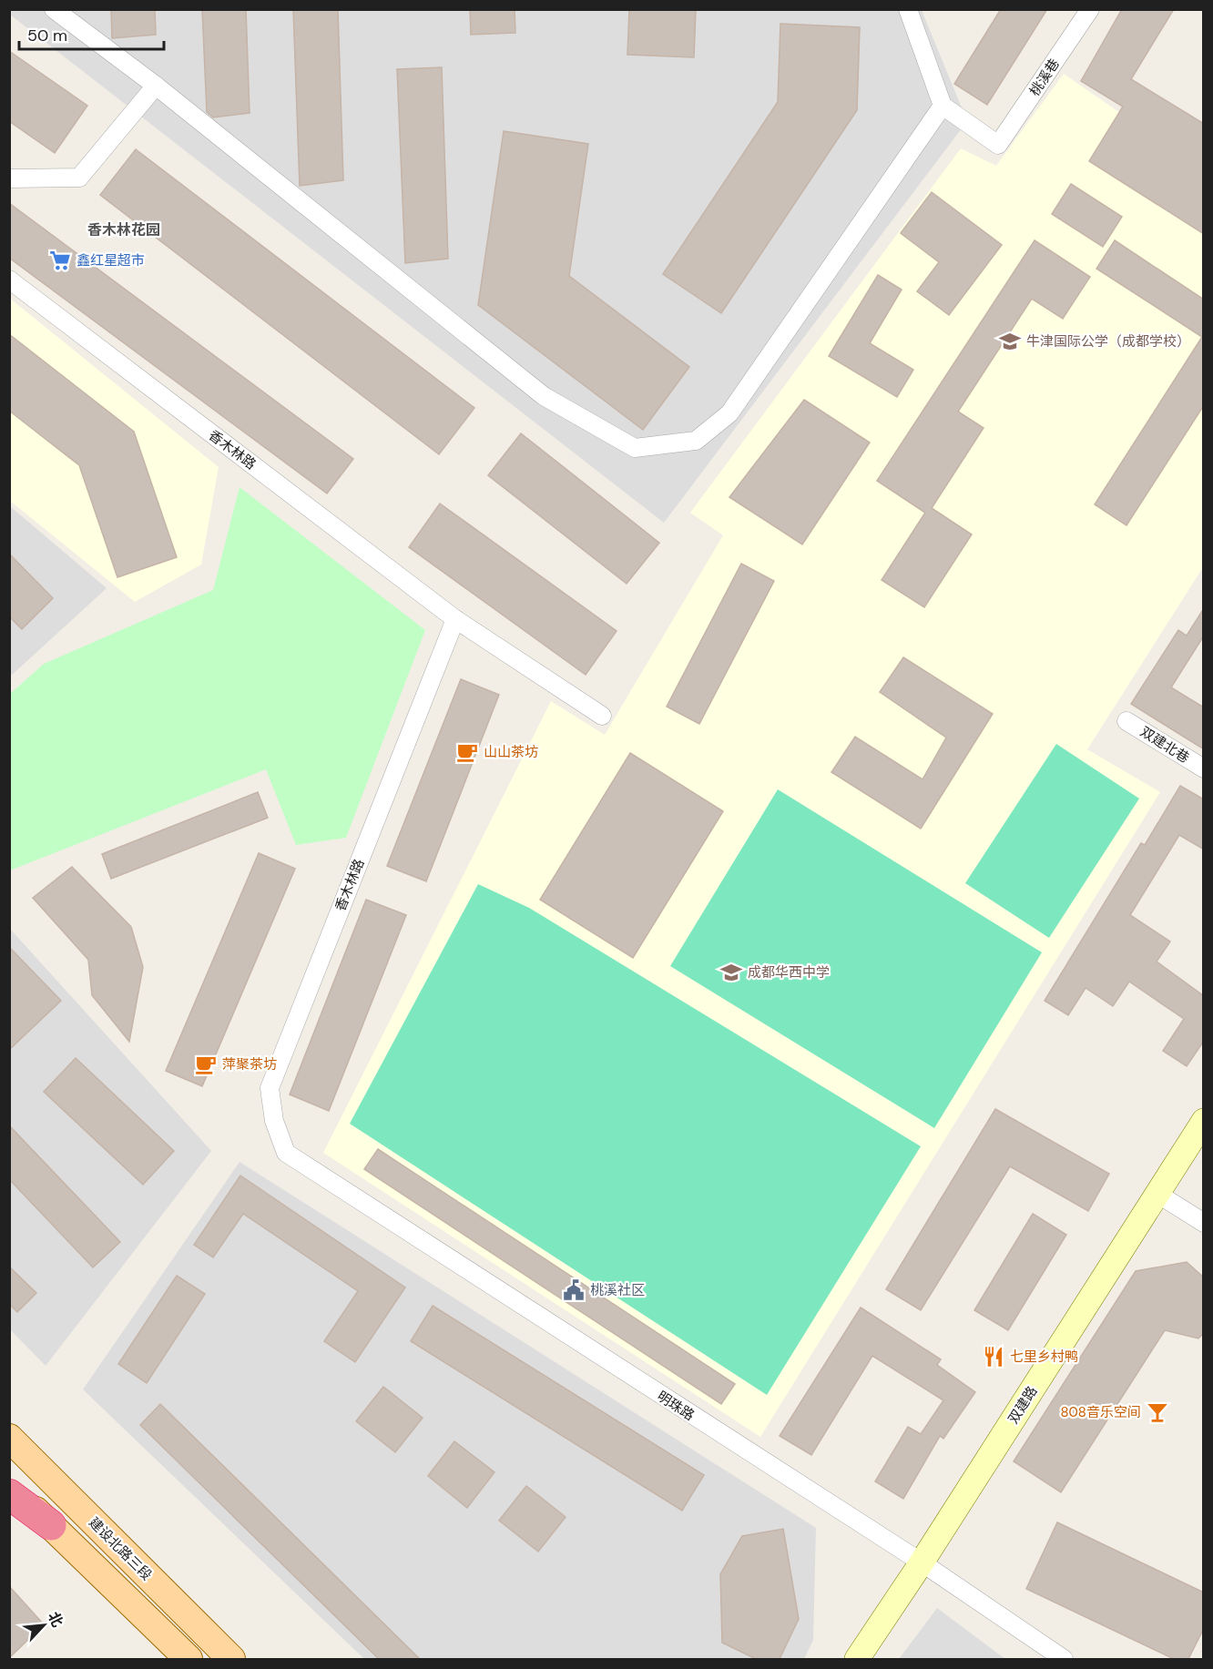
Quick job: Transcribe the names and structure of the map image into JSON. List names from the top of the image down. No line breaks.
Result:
{"streets":{"main road":["建设北路三段"],"street":["桃溪巷","香木林路","双建北巷","双建路","明珠路"]},"crossings":[["香木林路","明珠路"],["双建路","明珠路"]],"districts":["香木林花园"],"places":{"supermarket":["鑫红星超市"],"school or university":["牛津国际公学（成都学校）","成都华西中学"],"cafe":["山山茶坊","萍聚茶坊"],"public building":["桃溪社区"],"restaurant":["七里乡村鸭"],"bar":["808音乐空间"]},"scale_bar":"50 m","north":"top right"}
